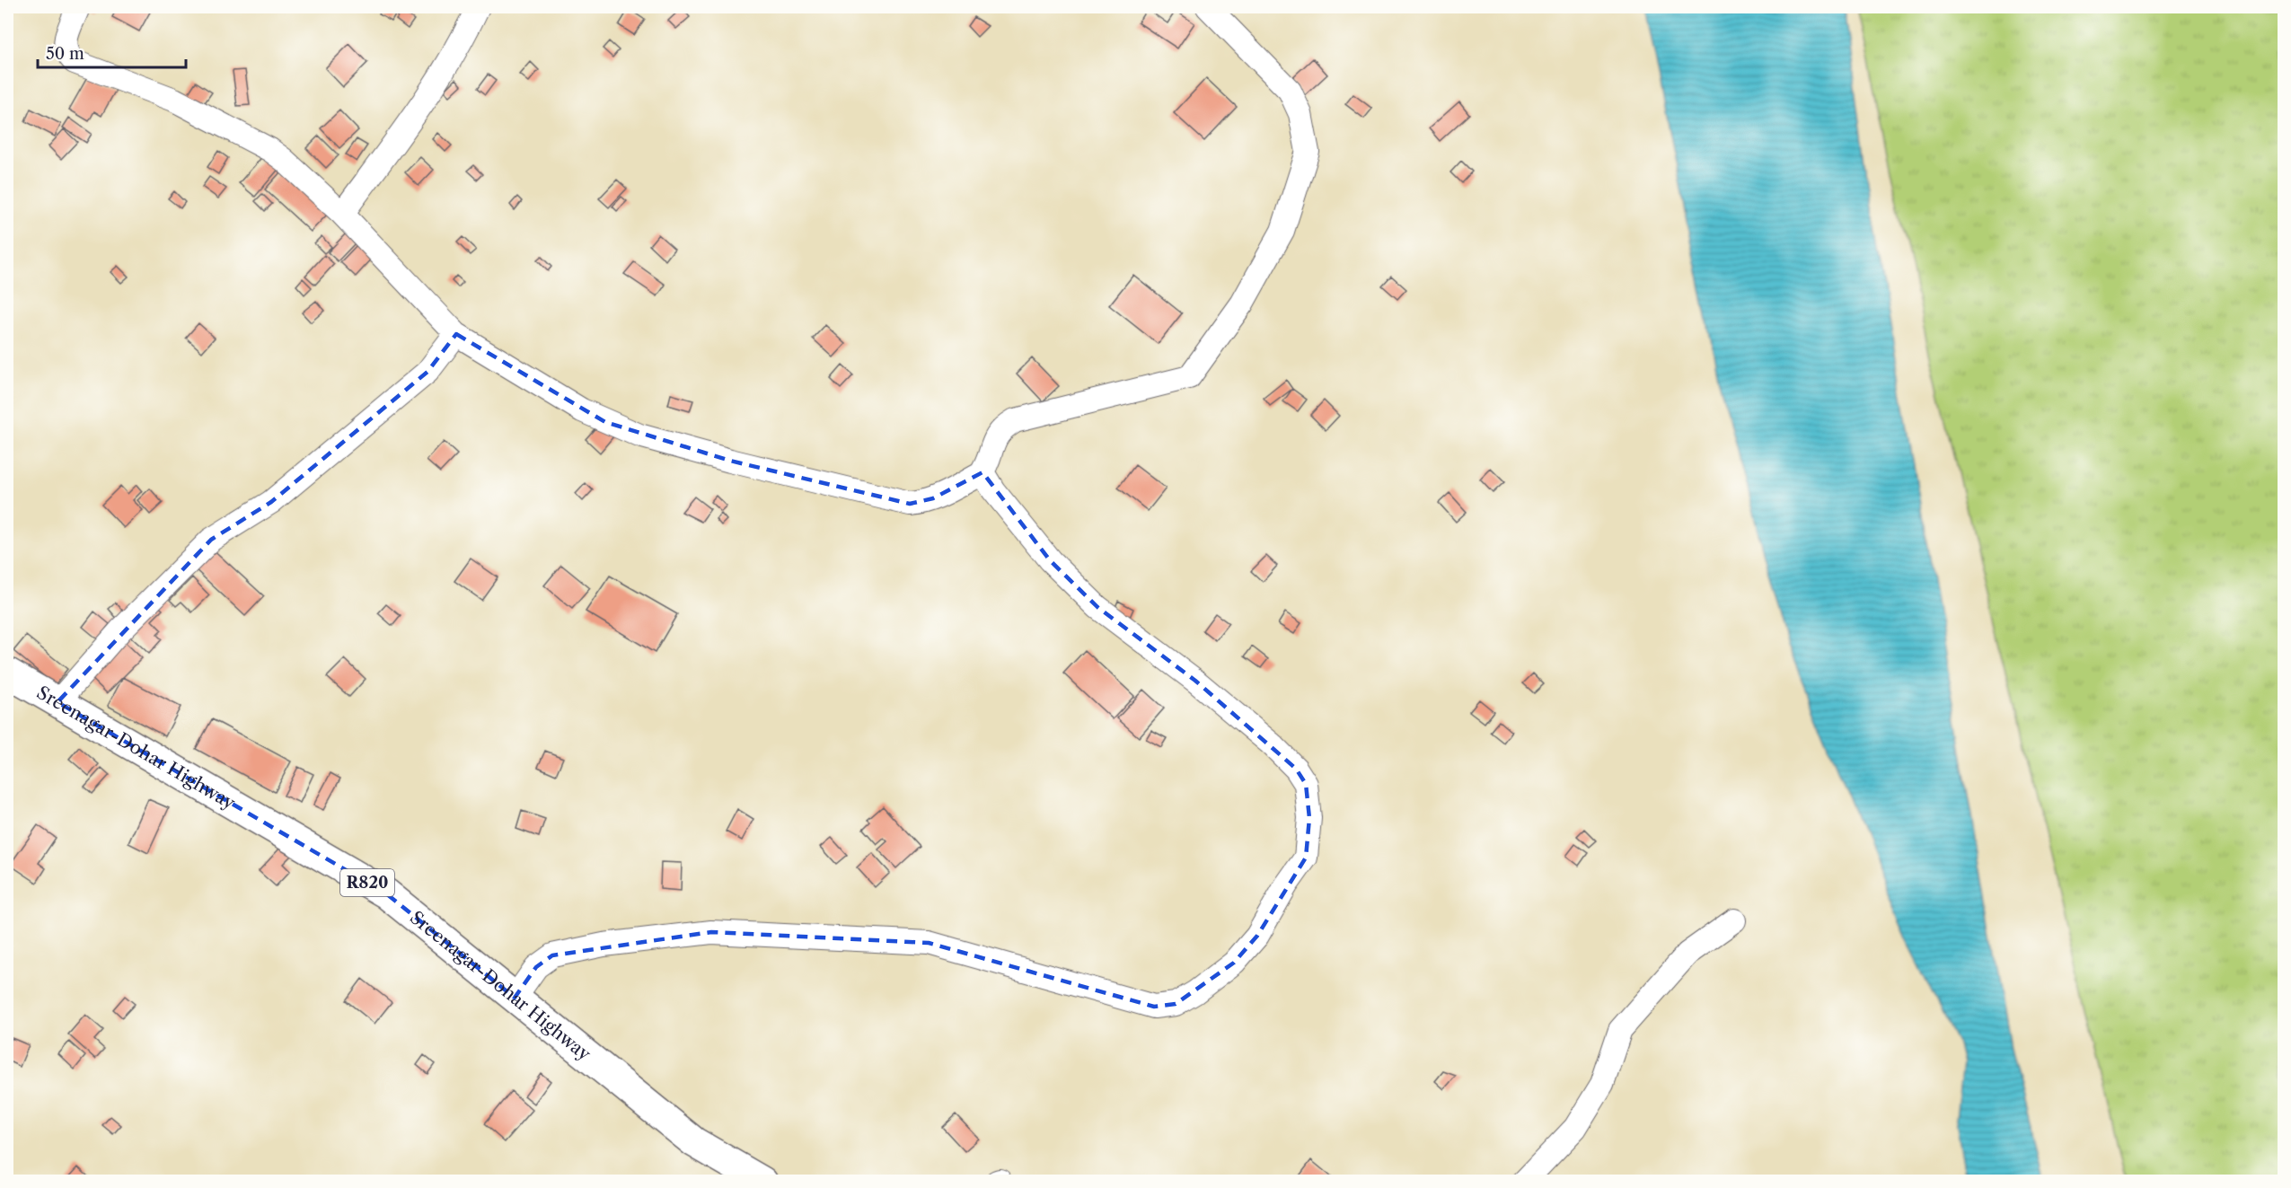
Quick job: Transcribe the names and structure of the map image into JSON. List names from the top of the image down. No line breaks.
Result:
{"streets":{"main road":["Sreenagar-Dohar Highway","R820"]},"scale_bar":"50 m"}
